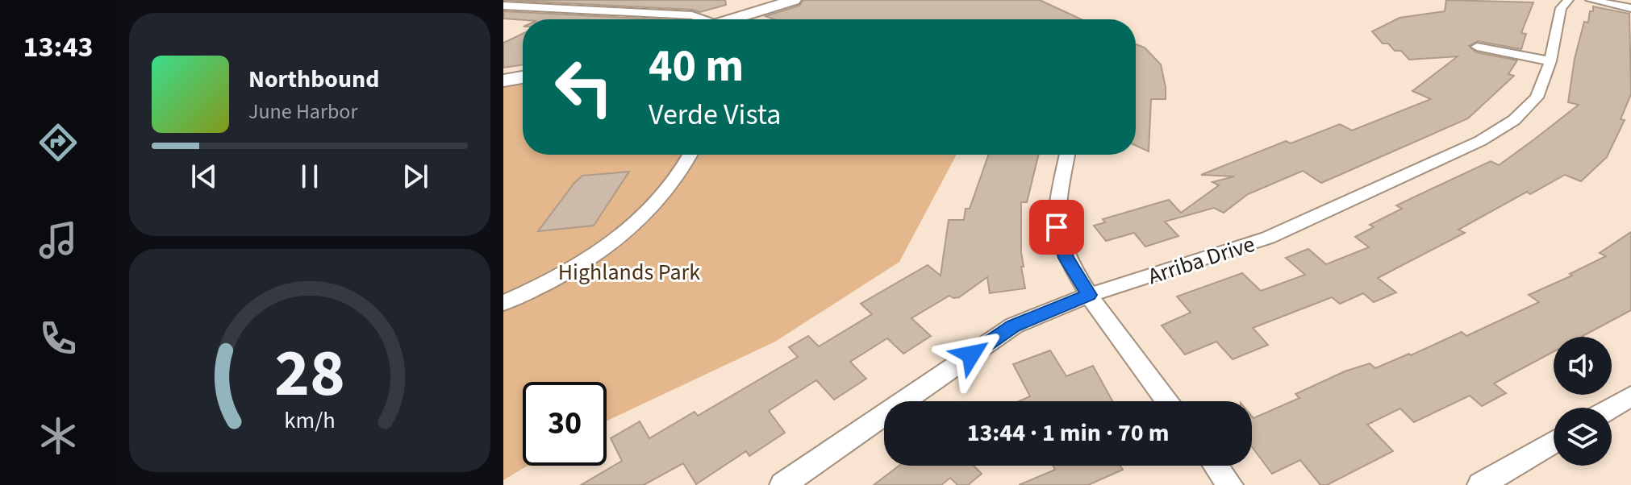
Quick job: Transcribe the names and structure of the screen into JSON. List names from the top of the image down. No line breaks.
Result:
{"streets":{"street":["Arriba Drive"]},"parks":["Highlands Park"],"page":{"tabs":"13:43","turn":["40 m","Verde Vista"],"song":["Northbound","June Harbor"],"limit":"30","trip":"13:44 · 1 min · 70 m","gauge":["28","km/h"]}}
